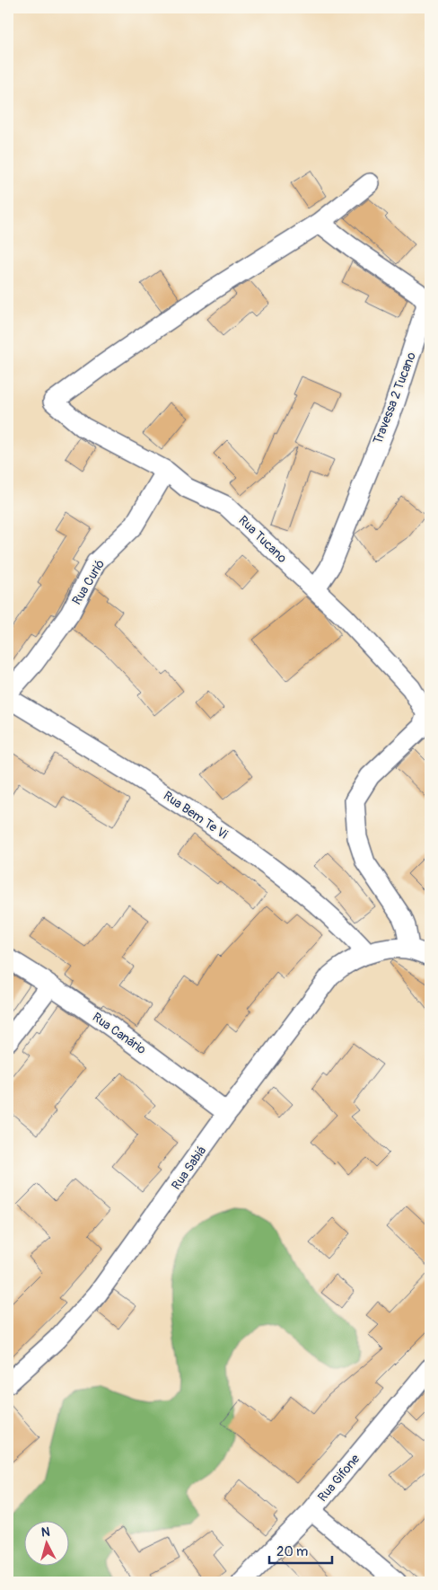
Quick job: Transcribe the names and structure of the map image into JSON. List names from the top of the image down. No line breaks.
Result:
{"streets":{"street":["Travessa 2 Tucano","Rua Tucano","Rua Curió","Rua Bem Te Vi","Rua Canário","Rua Sabiá","Rua Gifone"]},"crossings":[["Travessa 2 Tucano","Rua Tucano"],["Rua Tucano","Rua Curió"],["Rua Tucano","Rua Sabiá"],["Rua Bem Te Vi","Rua Sabiá"],["Rua Canário","Rua Sabiá"]],"scale_bar":"20 m","north":"top"}
